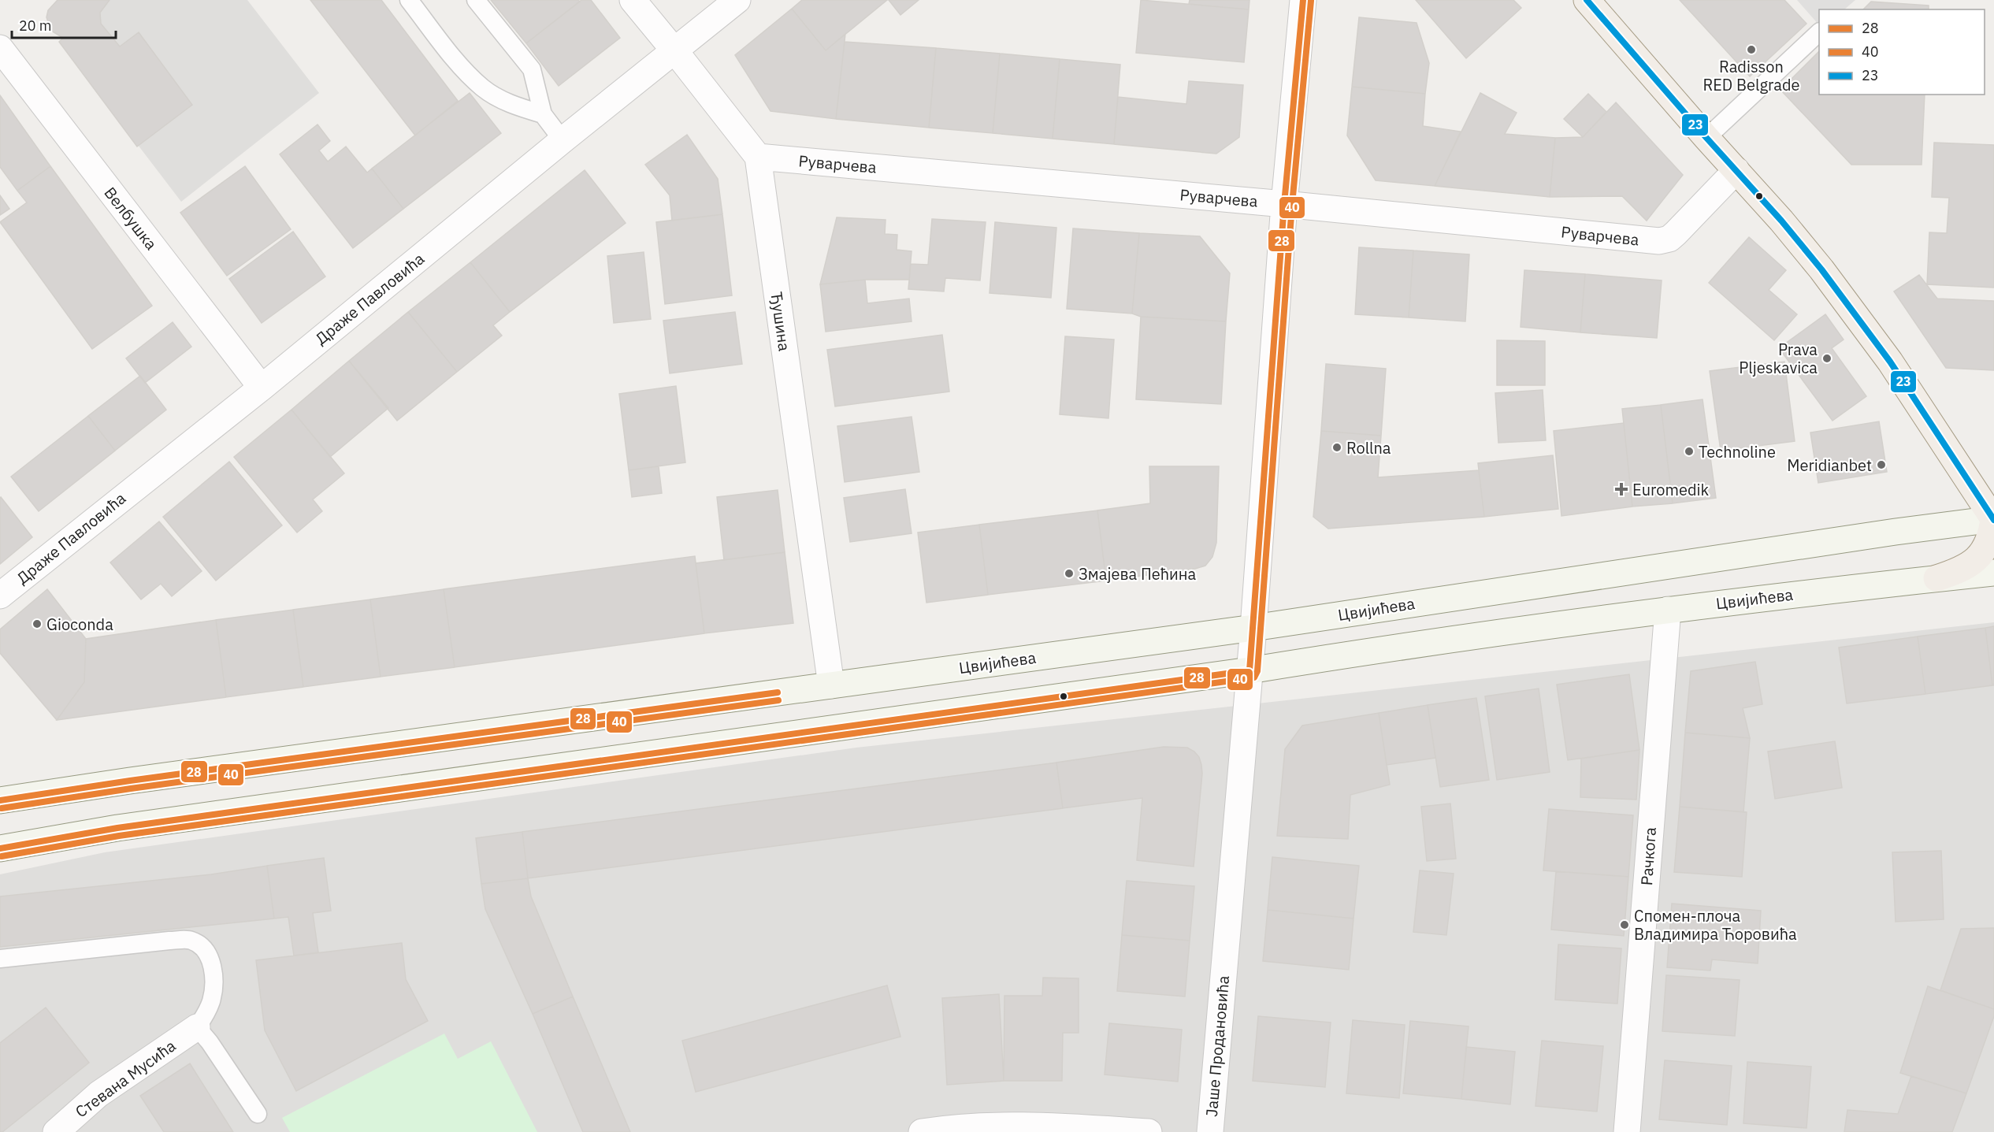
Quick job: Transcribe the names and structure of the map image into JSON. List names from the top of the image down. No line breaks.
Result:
{"streets":{"main road":["Цвијићева"],"street":["Руварчева","Велбушка","Драже Павловића","Ђушина","Рачкога","Јаше Продановића","Стевана Мусића"]},"crossings":[["Руварчева","Ђушина"],["Руварчева","Јаше Продановића"],["Велбушка","Драже Павловића"],["Ђушина","Цвијићева"],["Цвијићева","Рачкога"],["Цвијићева","Јаше Продановића"]],"places":{"other":["Radisson RED Belgrade","Prava Pljeskavica","Rollna","Technoline","Meridianbet","Змајева Пећина","Gioconda","Спомен-плоча Владимира Ћоровића"],"health":["Euromedik"]},"lines":["transit line 28","transit line 23","transit line 40"],"legend":["28","40","23"],"scale_bar":"20 m"}
